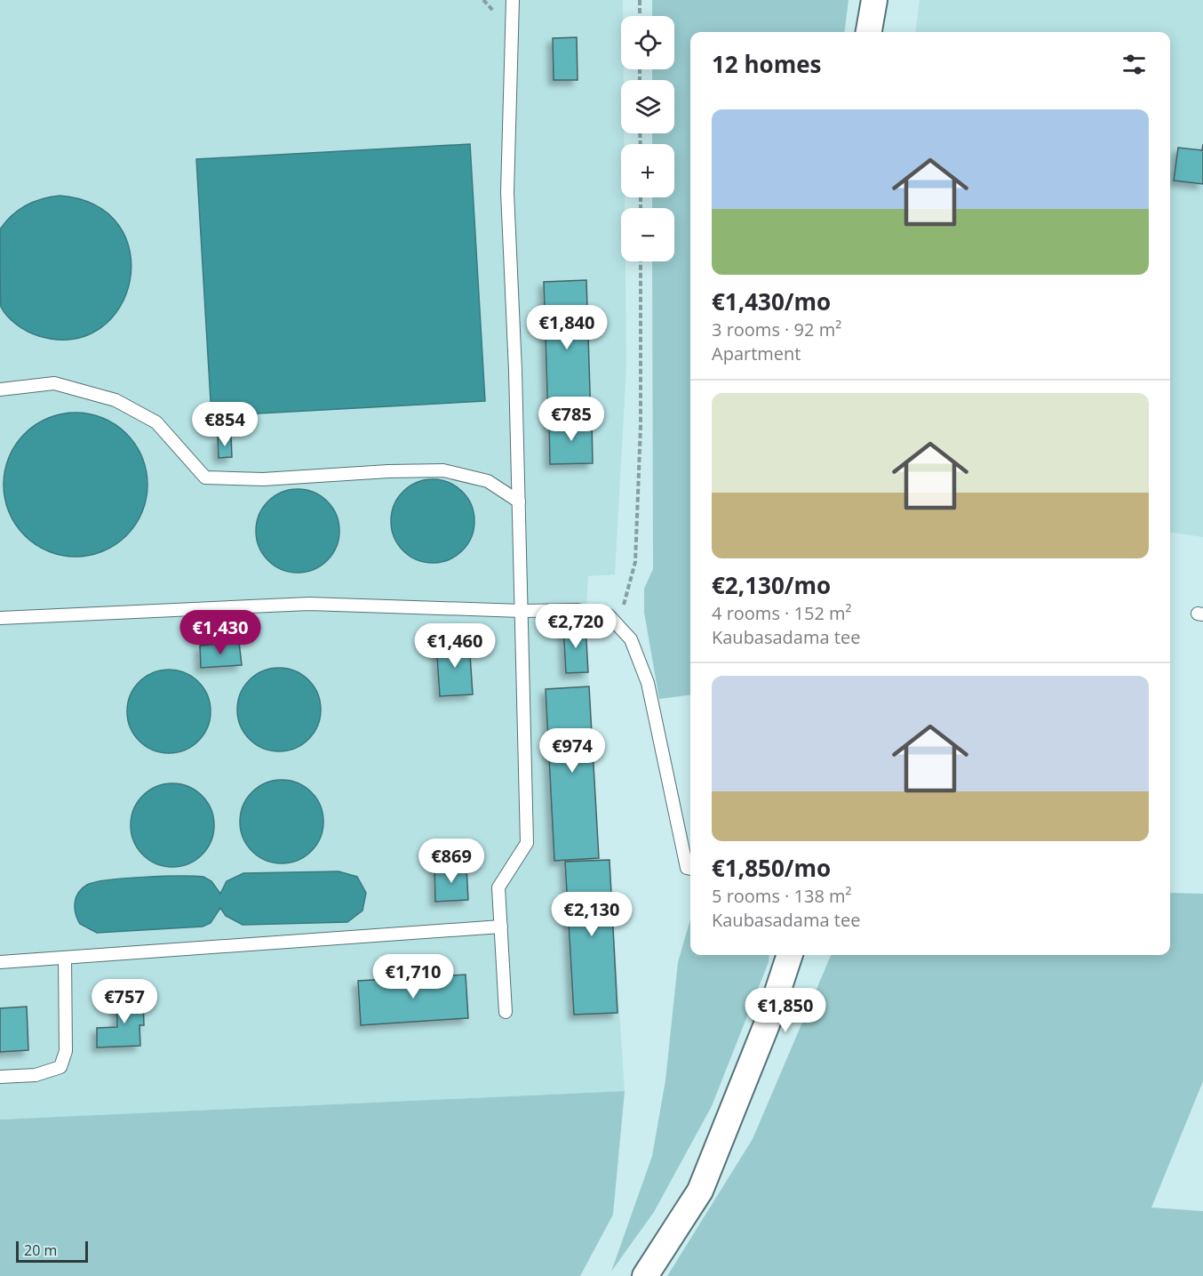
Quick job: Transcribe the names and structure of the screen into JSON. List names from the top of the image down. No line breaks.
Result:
{"scale_bar":"20 m","page":{"map_buttons":["+","−"],"heading":"12 homes","list":[{"name":"€1,430/mo","note":"3 rooms · 92 m² · Apartment"},{"name":"€2,130/mo","note":"4 rooms · 152 m² · Kaubasadama tee"},{"name":"€1,850/mo","note":"5 rooms · 138 m² · Kaubasadama tee"}],"price":["€1,840","€785","€854","€2,720","€1,430","€1,460","€974","€869","€2,130","€1,710","€757","€1,850"],"scale":"20 m"}}
